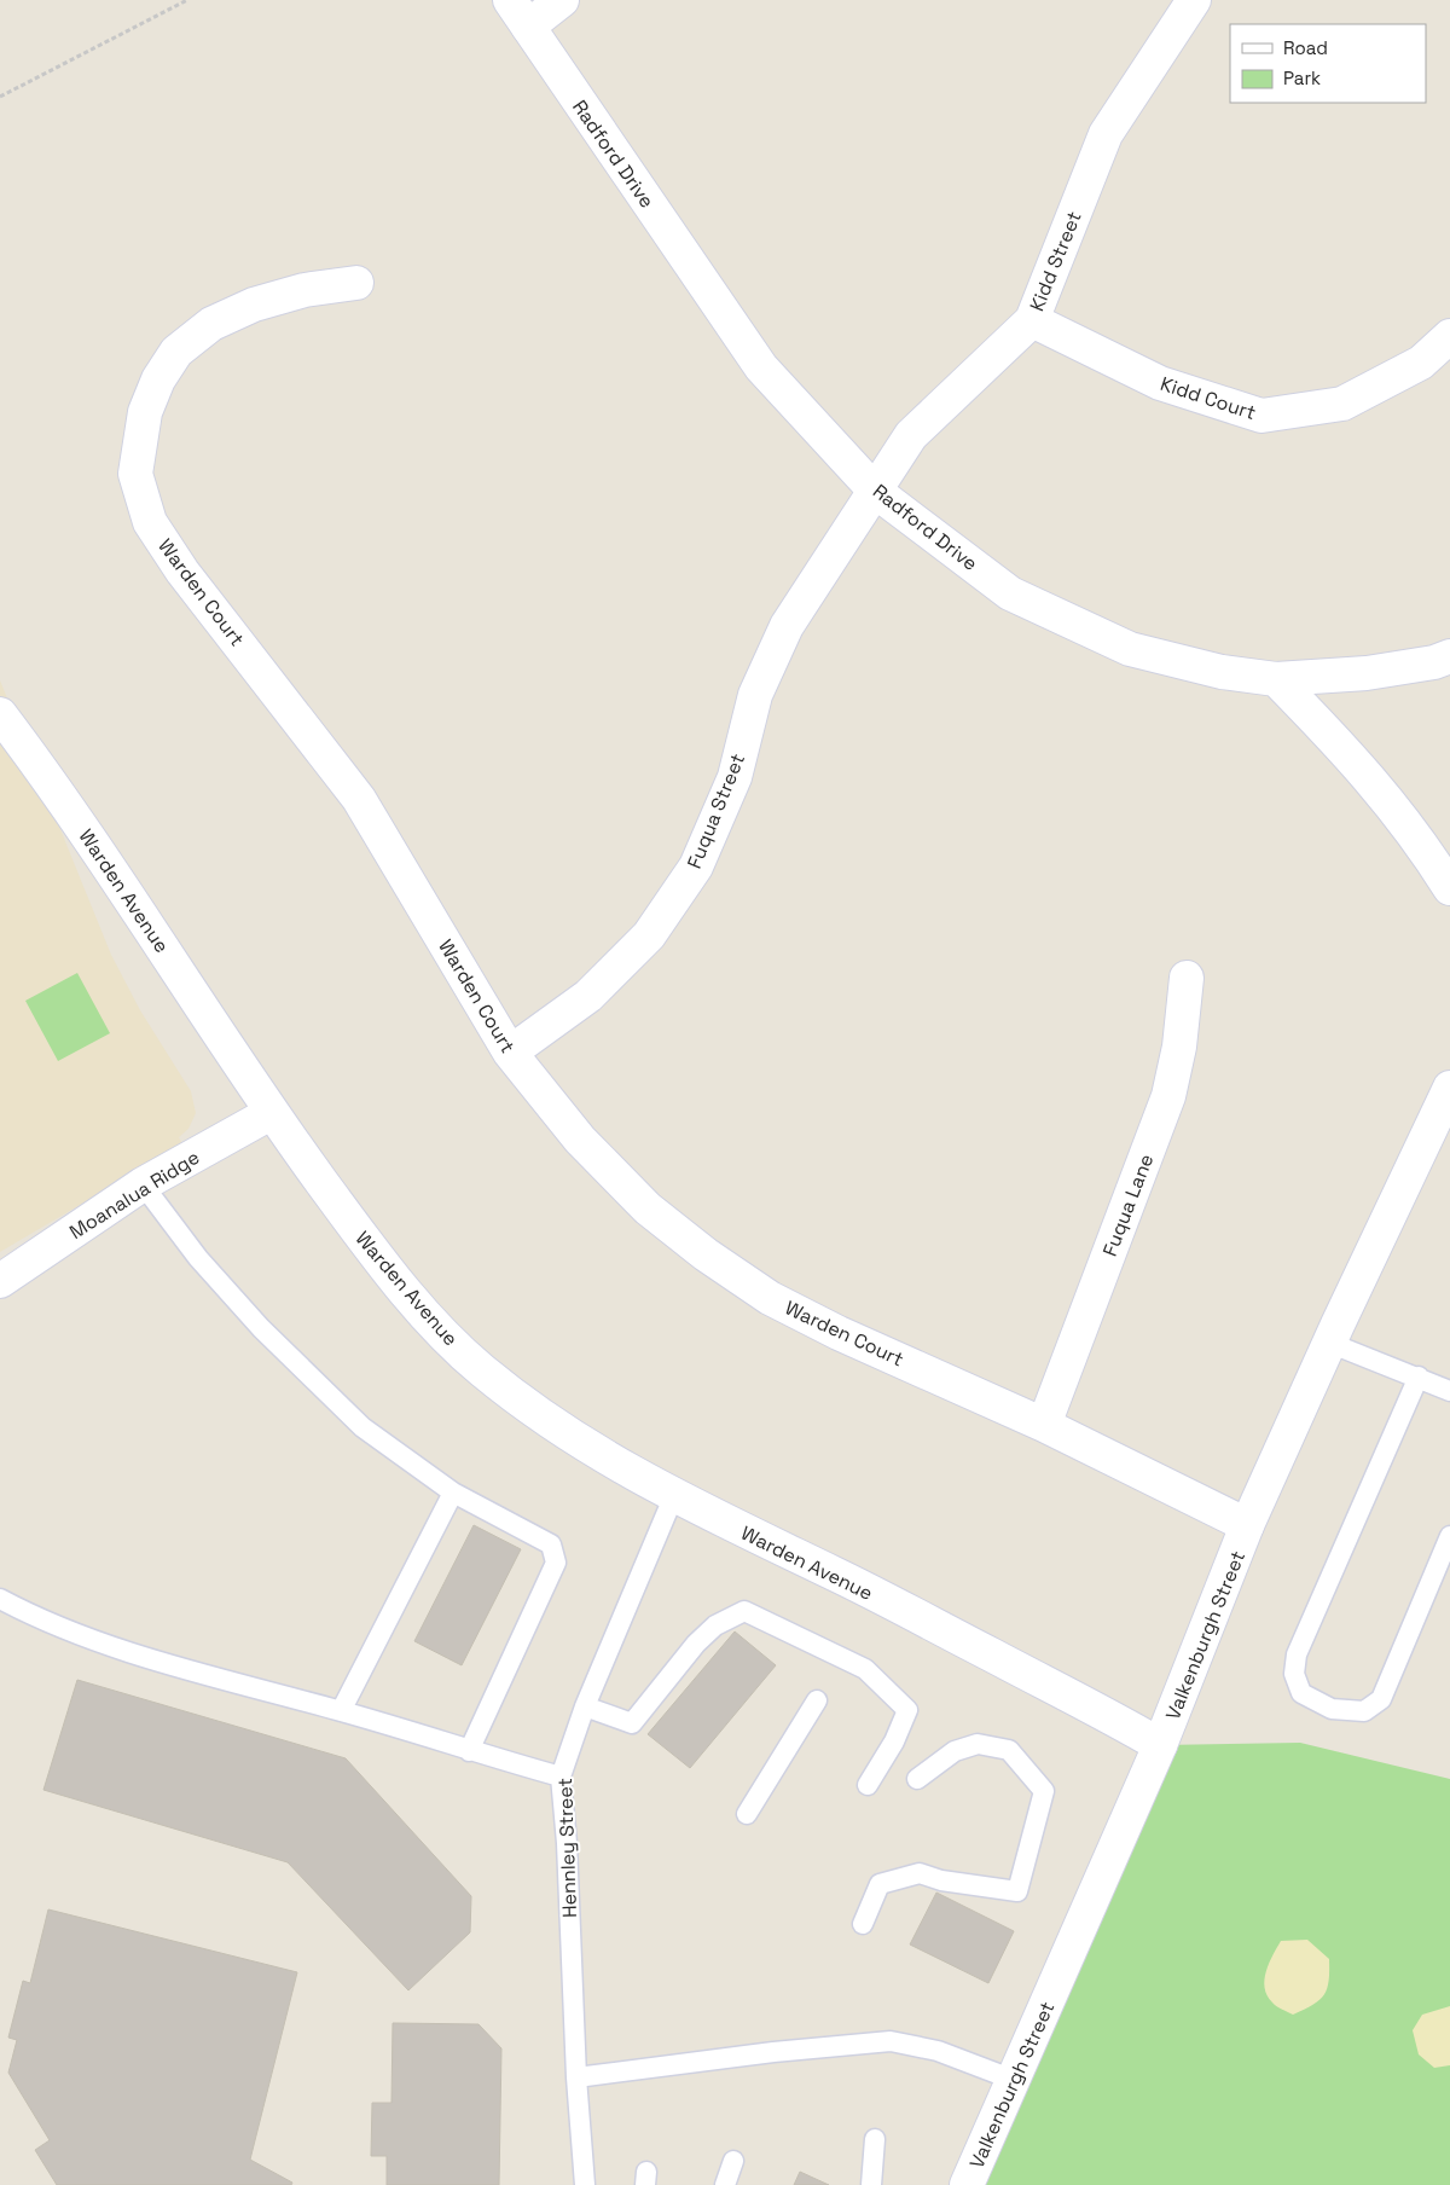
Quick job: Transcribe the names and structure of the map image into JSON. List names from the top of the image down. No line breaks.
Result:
{"streets":{"street":["Radford Drive","Kidd Street","Kidd Court","Warden Court","Fuqua Street","Warden Avenue","Moanalua Ridge","Fuqua Lane","Valkenburgh Street"],"lane":["Hennley Street"]},"crossings":[["Radford Drive","Kidd Street"],["Radford Drive","Fuqua Street"],["Kidd Street","Kidd Court"],["Kidd Street","Fuqua Street"],["Warden Court","Fuqua Street"],["Warden Court","Fuqua Lane"],["Warden Court","Valkenburgh Street"],["Warden Avenue","Moanalua Ridge"],["Warden Avenue","Valkenburgh Street"],["Warden Avenue","Hennley Street"]],"legend":["Road","Park"]}
